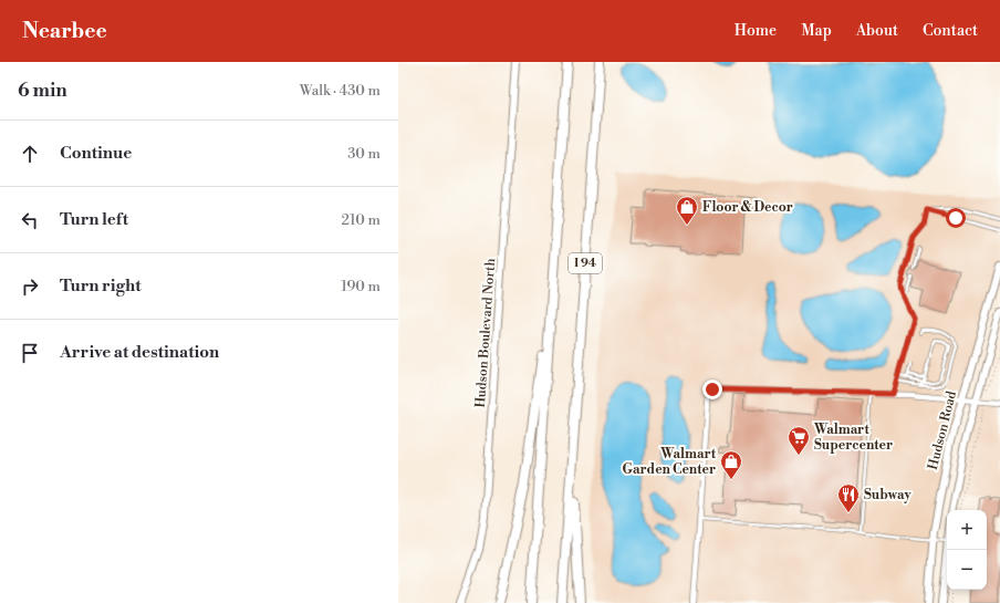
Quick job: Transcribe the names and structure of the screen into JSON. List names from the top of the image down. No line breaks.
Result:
{"streets":{"highway":["I 94"],"street":["Hudson Boulevard North","Hudson Road"]},"places":{"shop":["Floor & Decor","Walmart Garden Center"],"supermarket":["Walmart Supercenter"],"restaurant":["Subway"]},"page":{"header":"Nearbee","nav":["Home","Map","About","Contact"],"heading":["6 min","Walk · 430 m"],"list":[["Continue","30 m"],["Turn left","210 m"],["Turn right","190 m"],"Arrive at destination"],"map_buttons":["+","−"]}}
